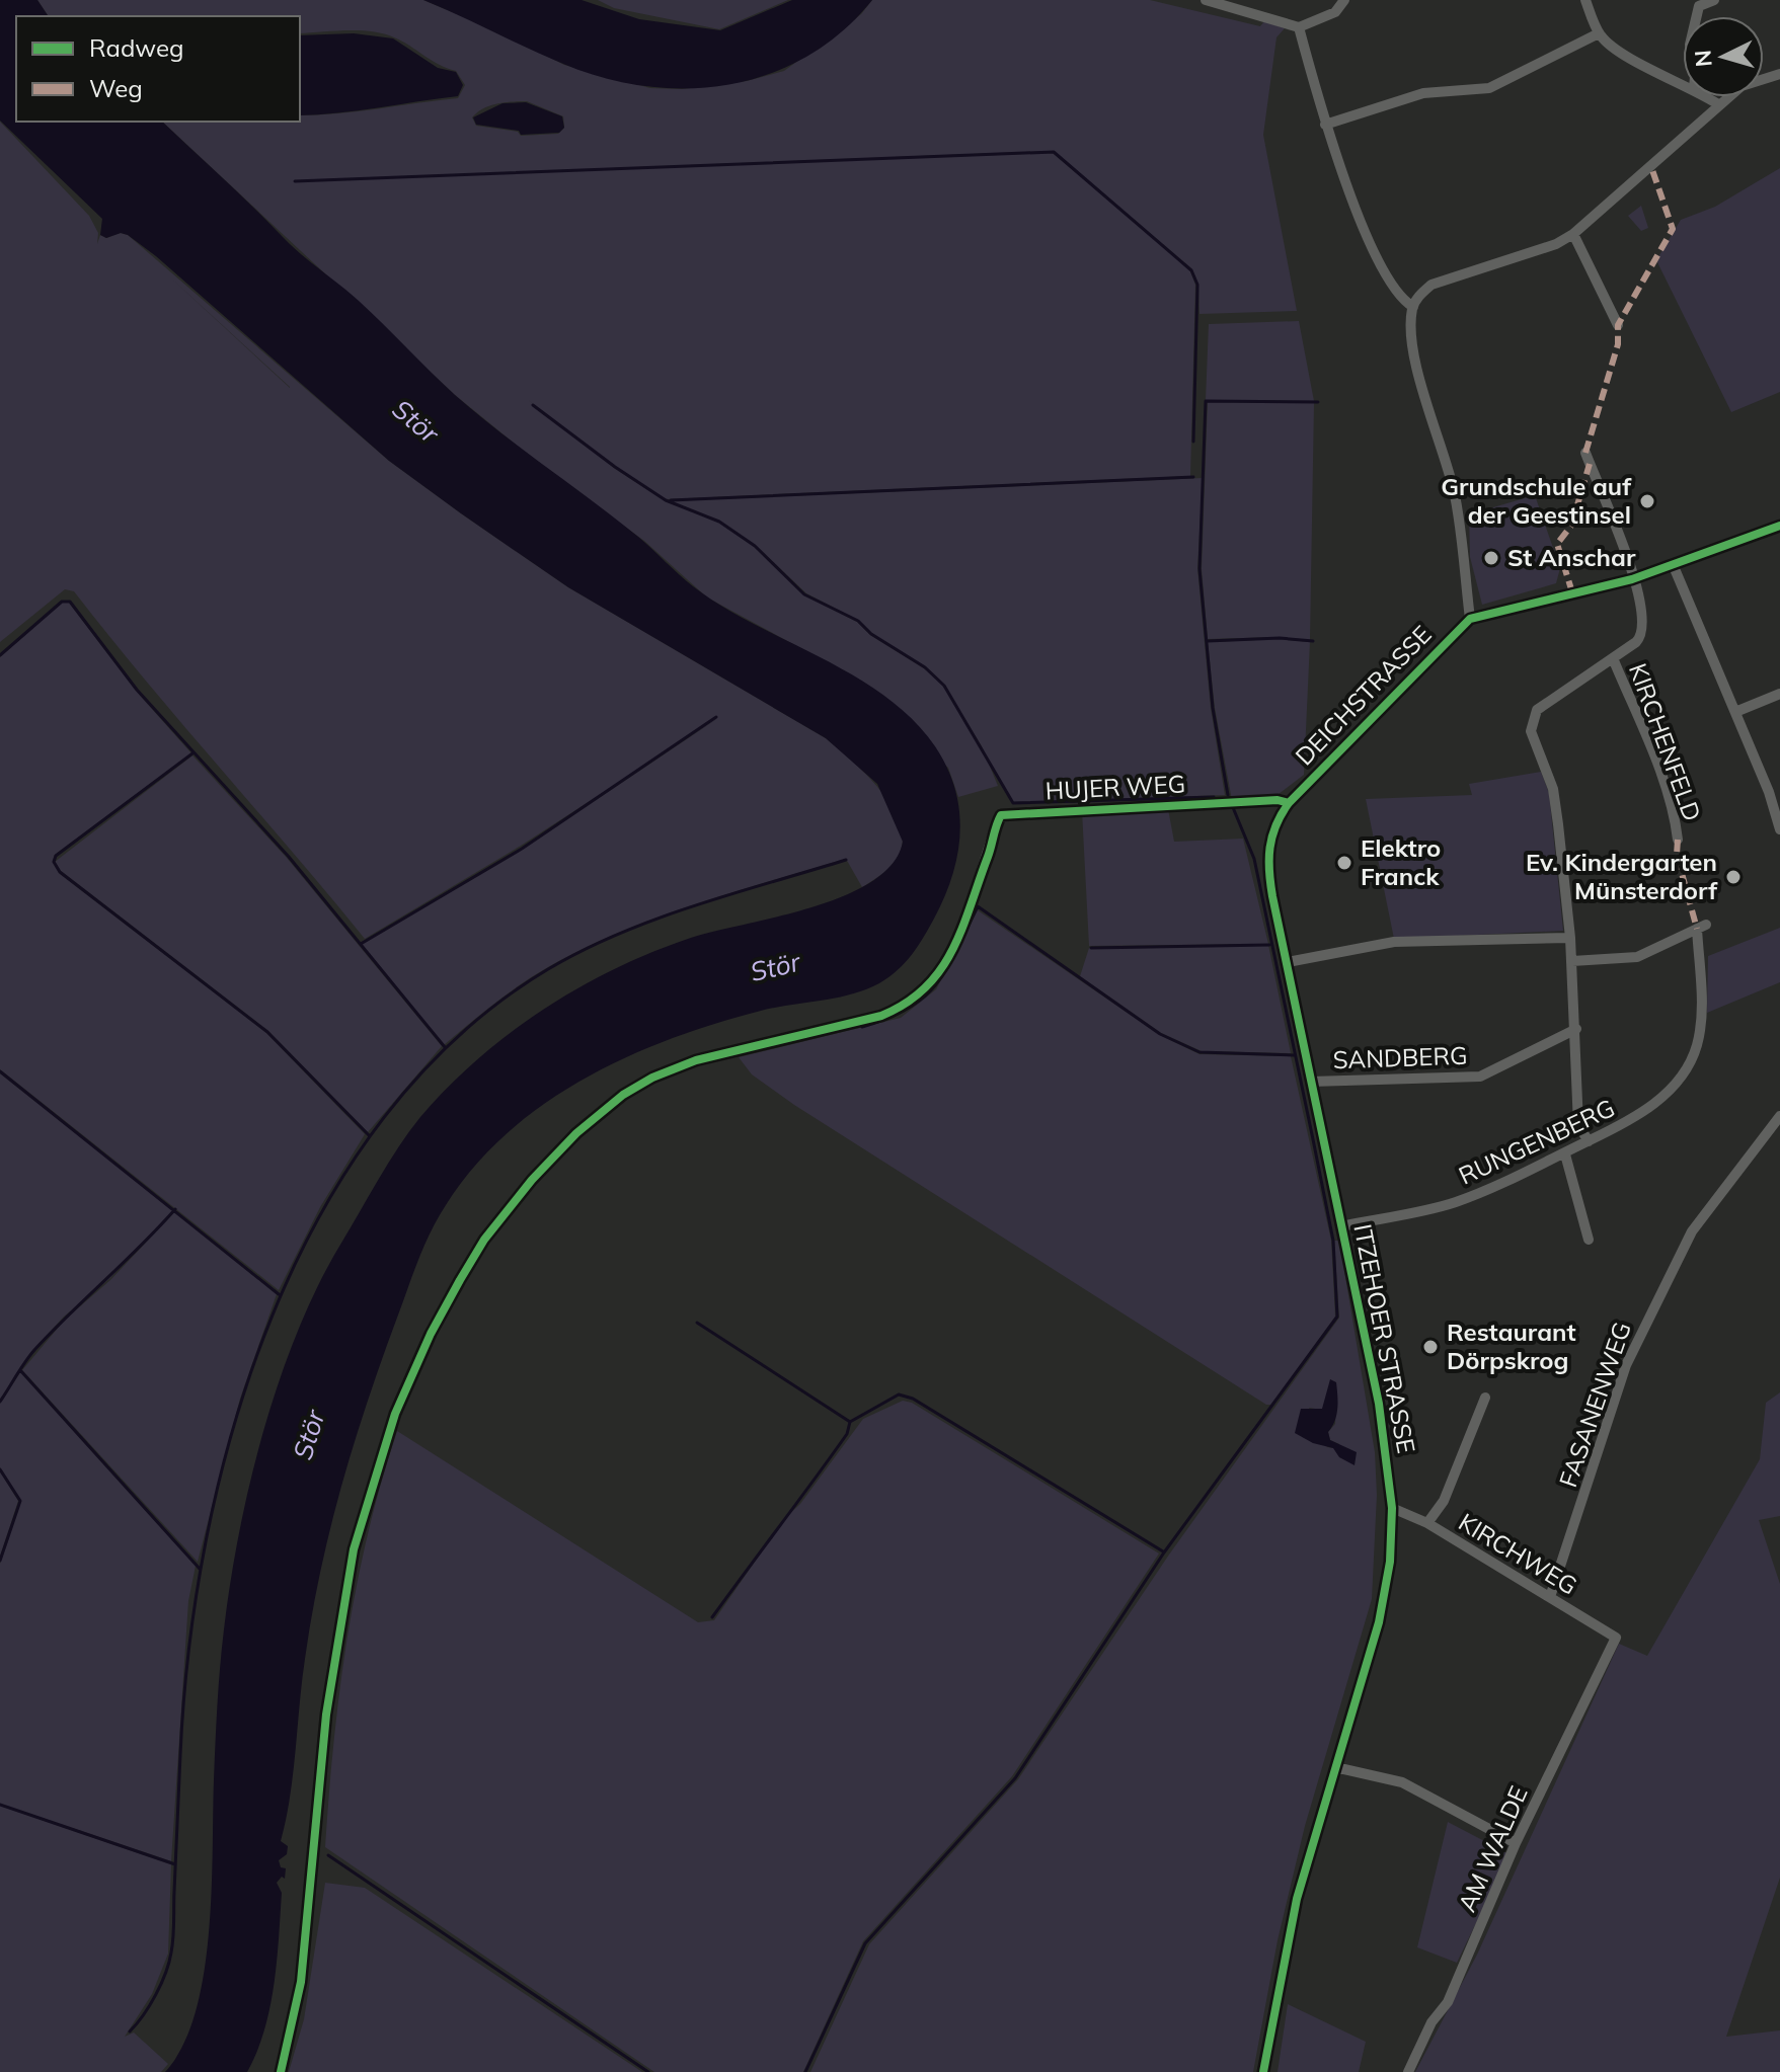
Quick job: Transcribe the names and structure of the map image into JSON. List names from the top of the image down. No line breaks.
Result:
{"streets":{"street":["DEICHSTRASSE","KIRCHENFELD","HUJER WEG","SANDBERG","RUNGENBERG","ITZEHOER STRASSE","FASANENWEG","KIRCHWEG","AM WALDE"]},"crossings":[["DEICHSTRASSE","HUJER WEG"],["DEICHSTRASSE","ITZEHOER STRASSE"],["HUJER WEG","ITZEHOER STRASSE"],["SANDBERG","ITZEHOER STRASSE"],["RUNGENBERG","ITZEHOER STRASSE"],["ITZEHOER STRASSE","KIRCHWEG"],["FASANENWEG","KIRCHWEG"],["KIRCHWEG","AM WALDE"]],"water":["Stör"],"places":["Grundschule auf der Geestinsel","St Anschar","Elektro Franck","Ev. Kindergarten Münsterdorf","Restaurant Dörpskrog"],"legend":["Radweg","Weg"],"north":"left"}
